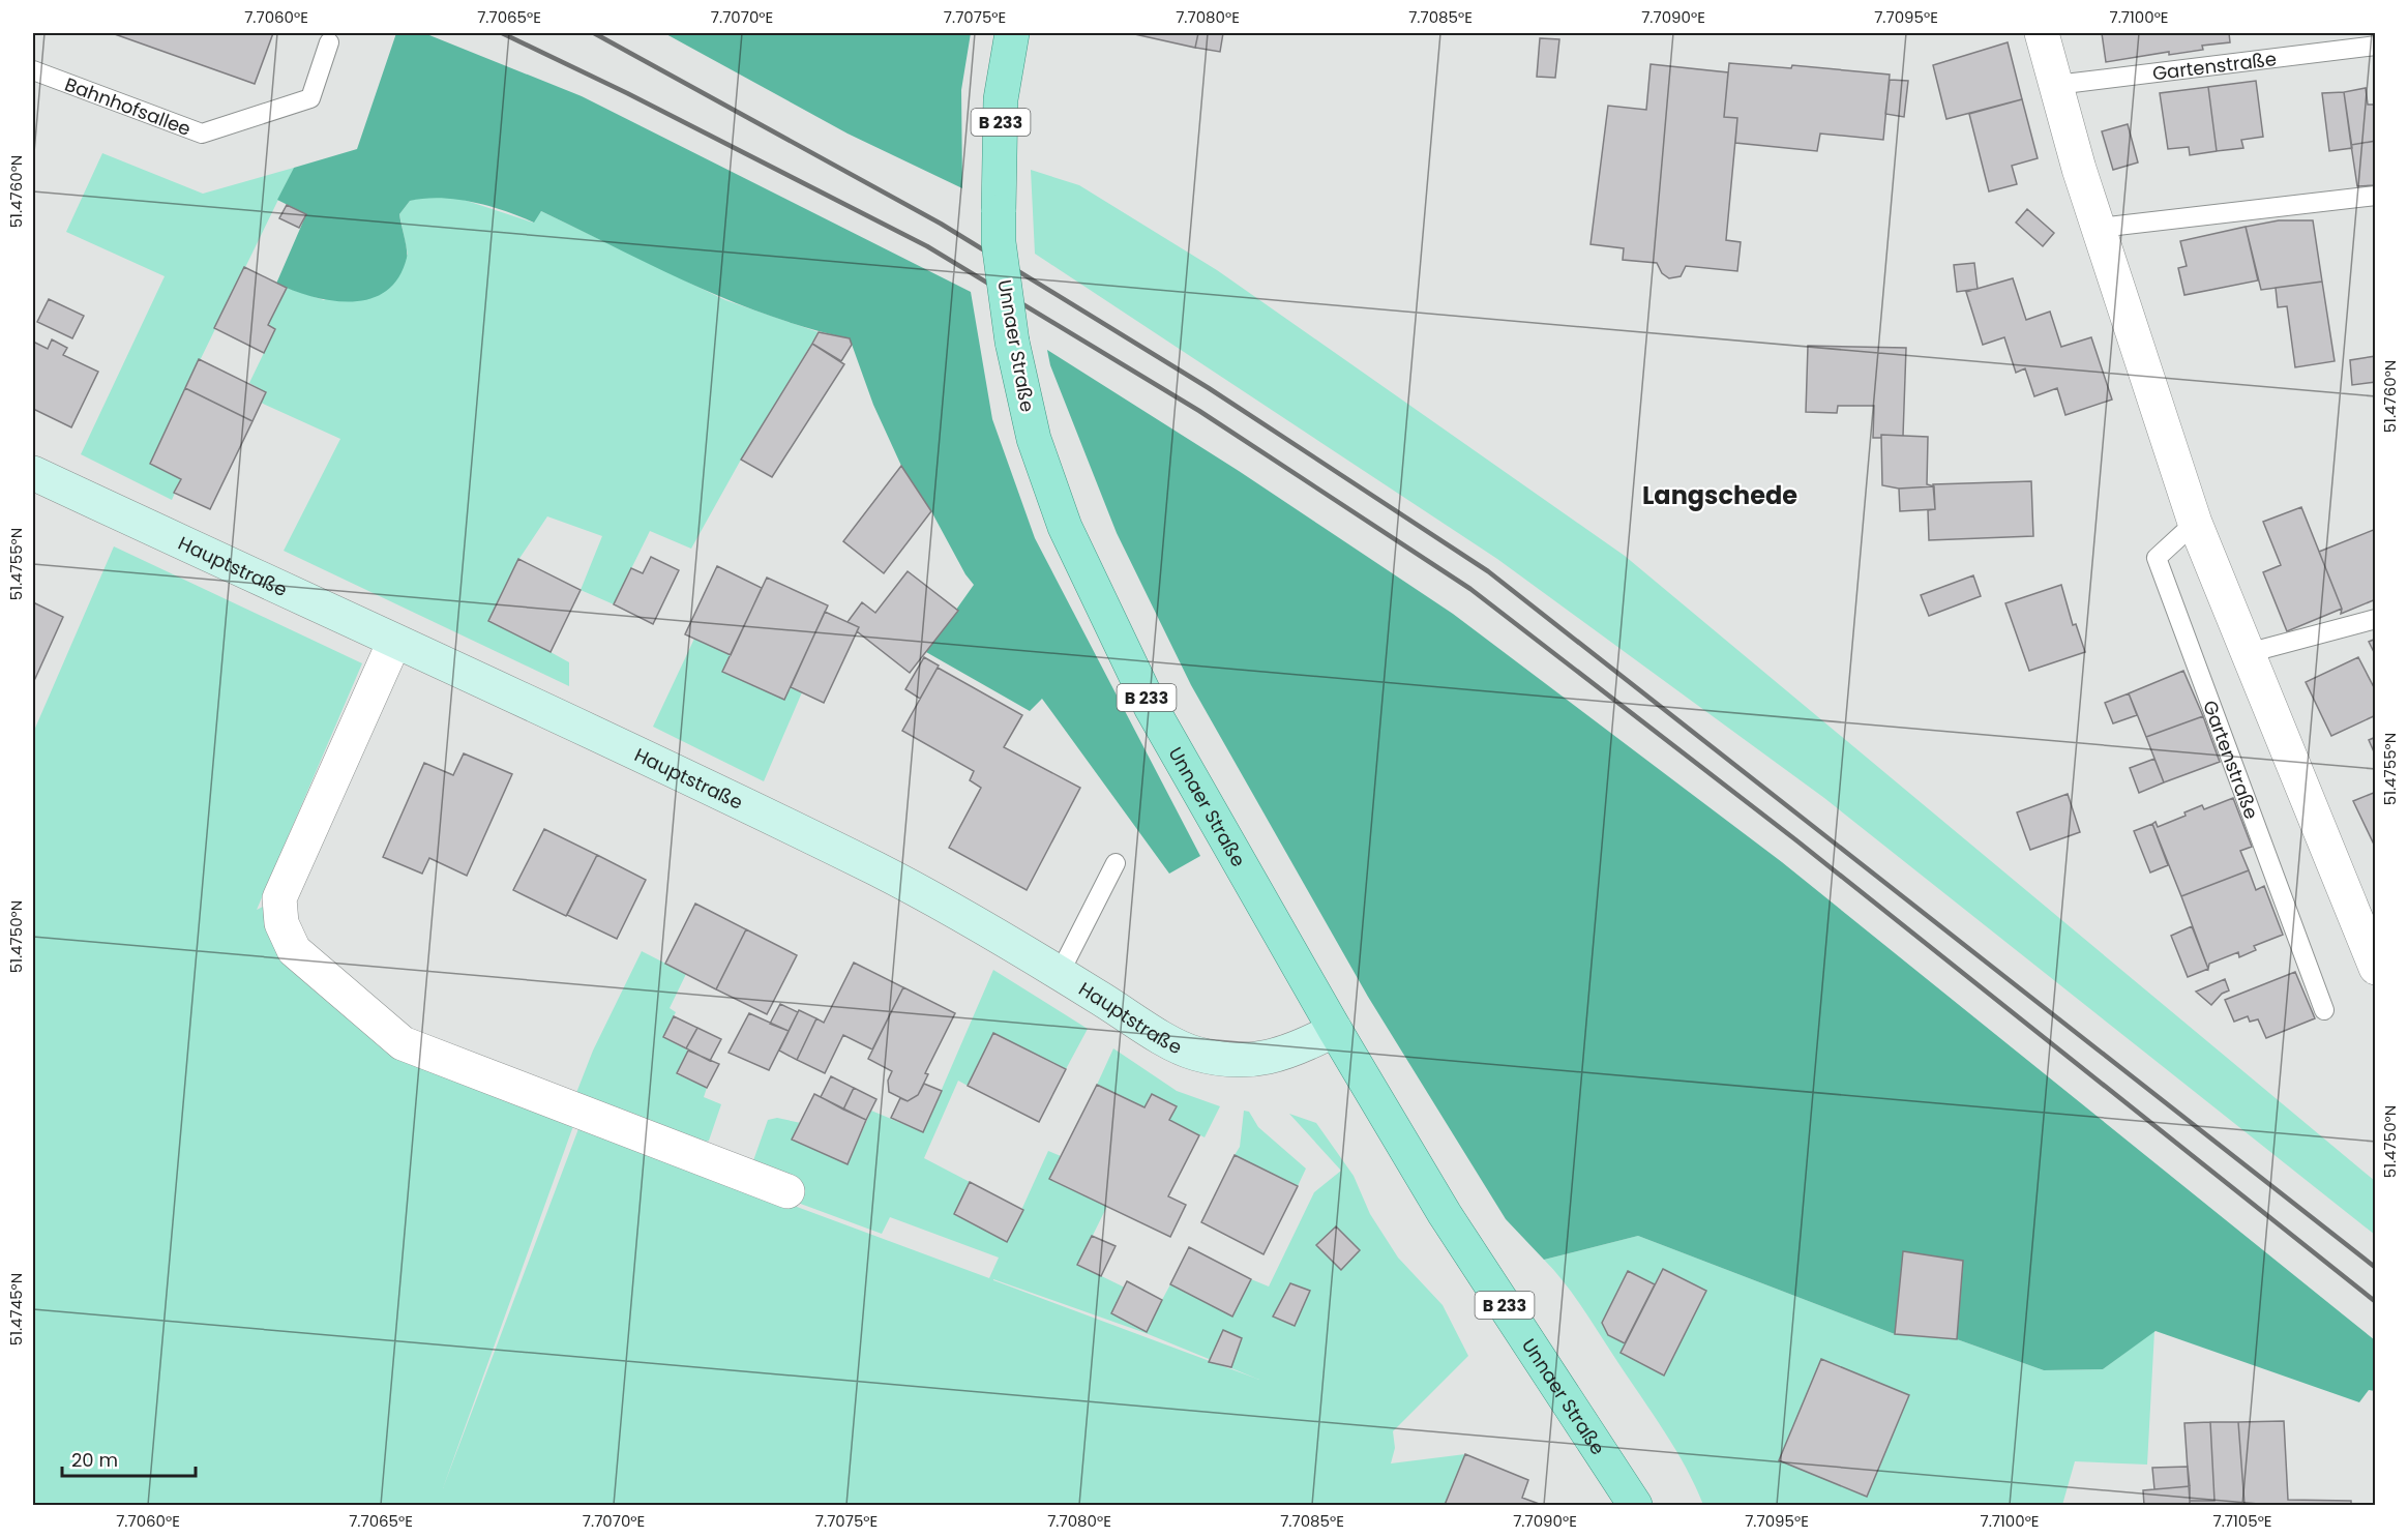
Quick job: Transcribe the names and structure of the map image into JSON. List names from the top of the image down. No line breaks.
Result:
{"streets":{"main road":["B 233","Unnaer Straße","Hauptstraße"],"lane":["Gartenstraße","Bahnhofsallee"]},"crossings":[["Unnaer Straße","Hauptstraße"]],"districts":["Langschede"],"scale_bar":"20 m","coordinates":["7.7060°E","7.7065°E","7.7070°E","7.7075°E","7.7080°E","7.7085°E","7.7090°E","7.7095°E","7.7100°E","51.4760°N","51.4755°N","51.4750°N","51.4745°N","7.7105°E"]}
